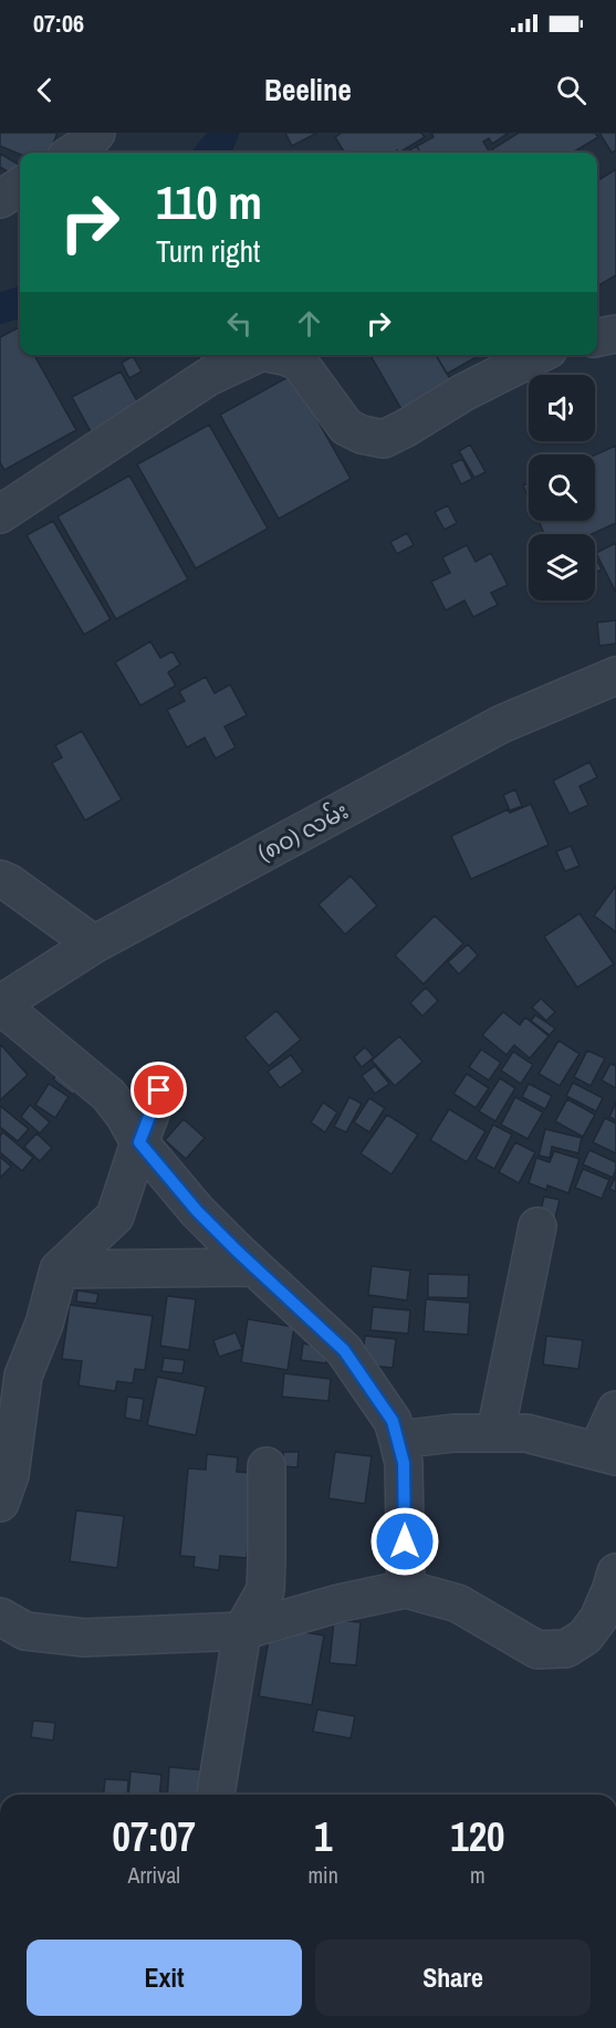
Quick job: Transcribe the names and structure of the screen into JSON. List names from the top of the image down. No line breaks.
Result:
{"streets":{"street":["(၈၀) လမ်း"]},"page":{"status":"07:06","header":"Beeline","turn":["110 m","Turn right"],"eta":["07:07","Arrival","1","min","120","m"],"buttons":["Exit","Share"]}}
